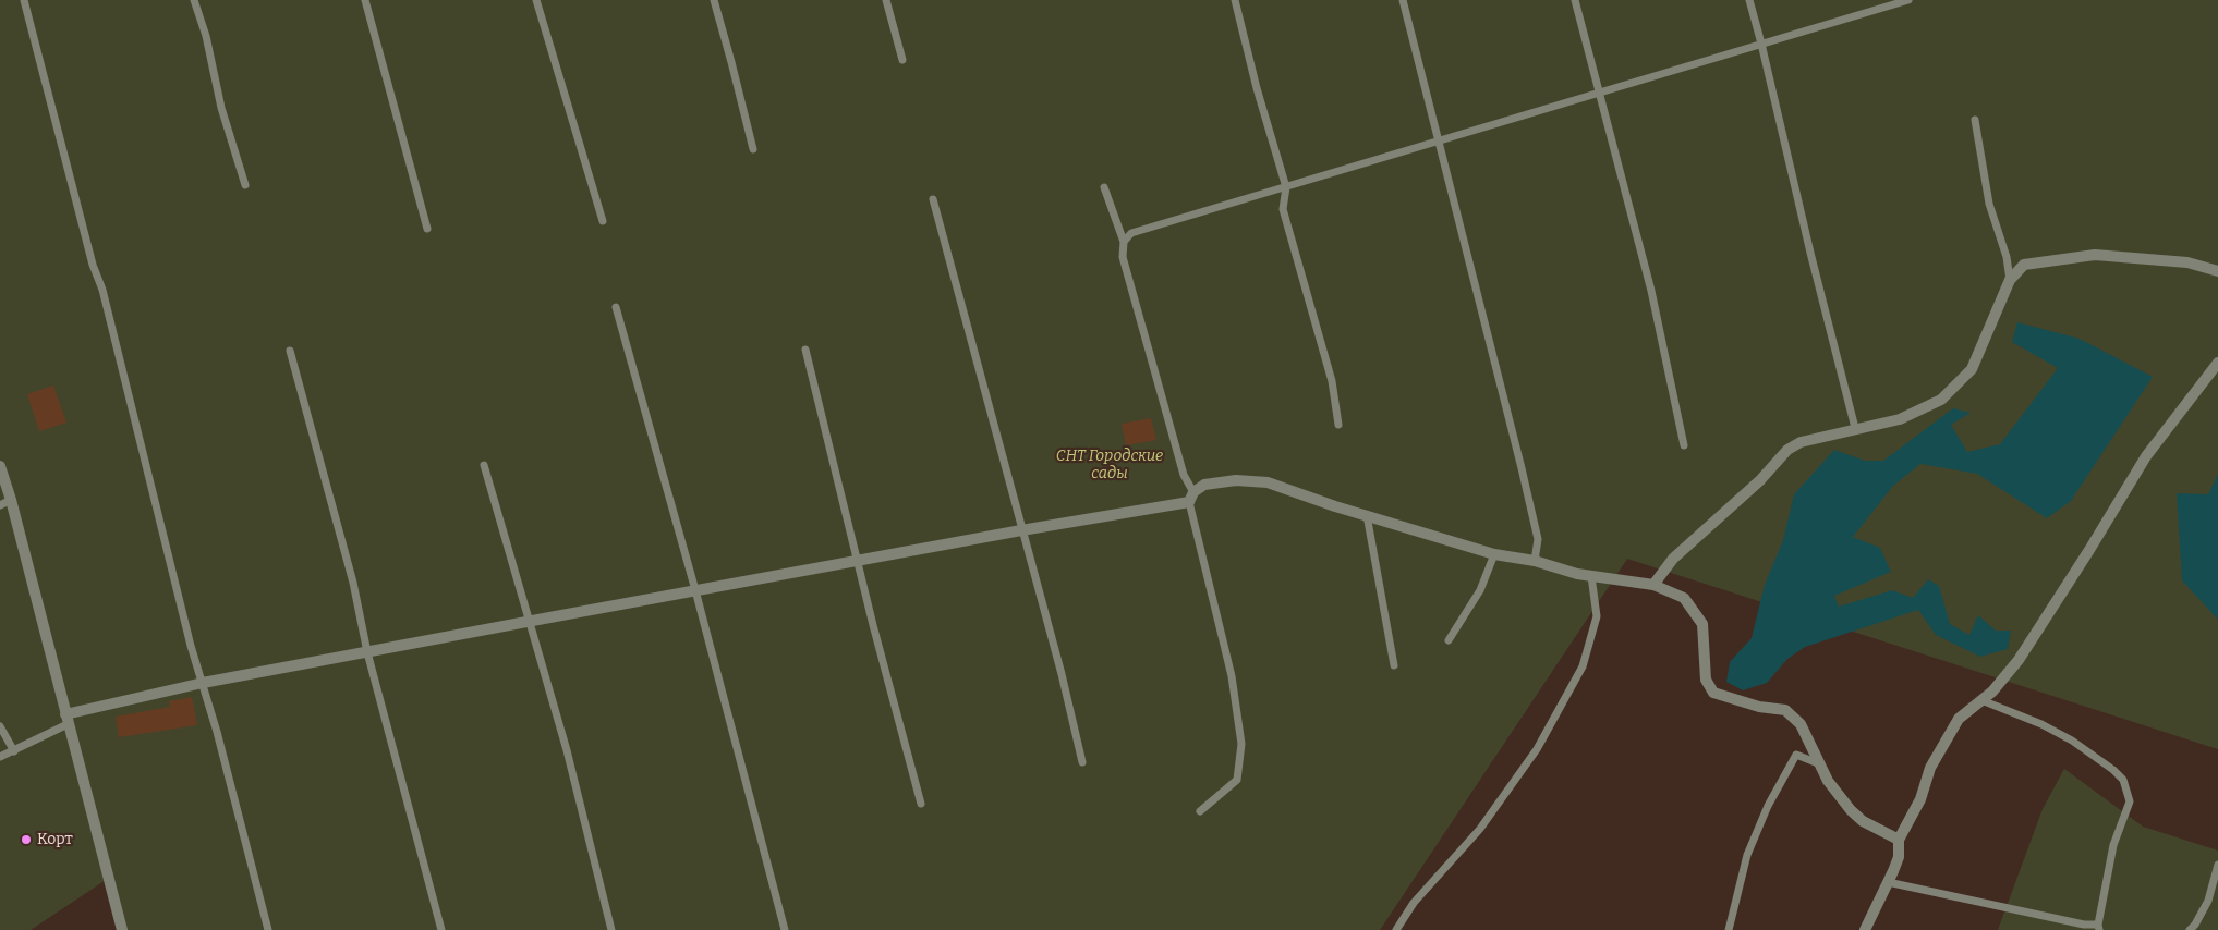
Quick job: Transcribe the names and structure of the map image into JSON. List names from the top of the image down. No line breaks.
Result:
{"parks":["СНТ Городские сады"],"places":["Корт"]}
